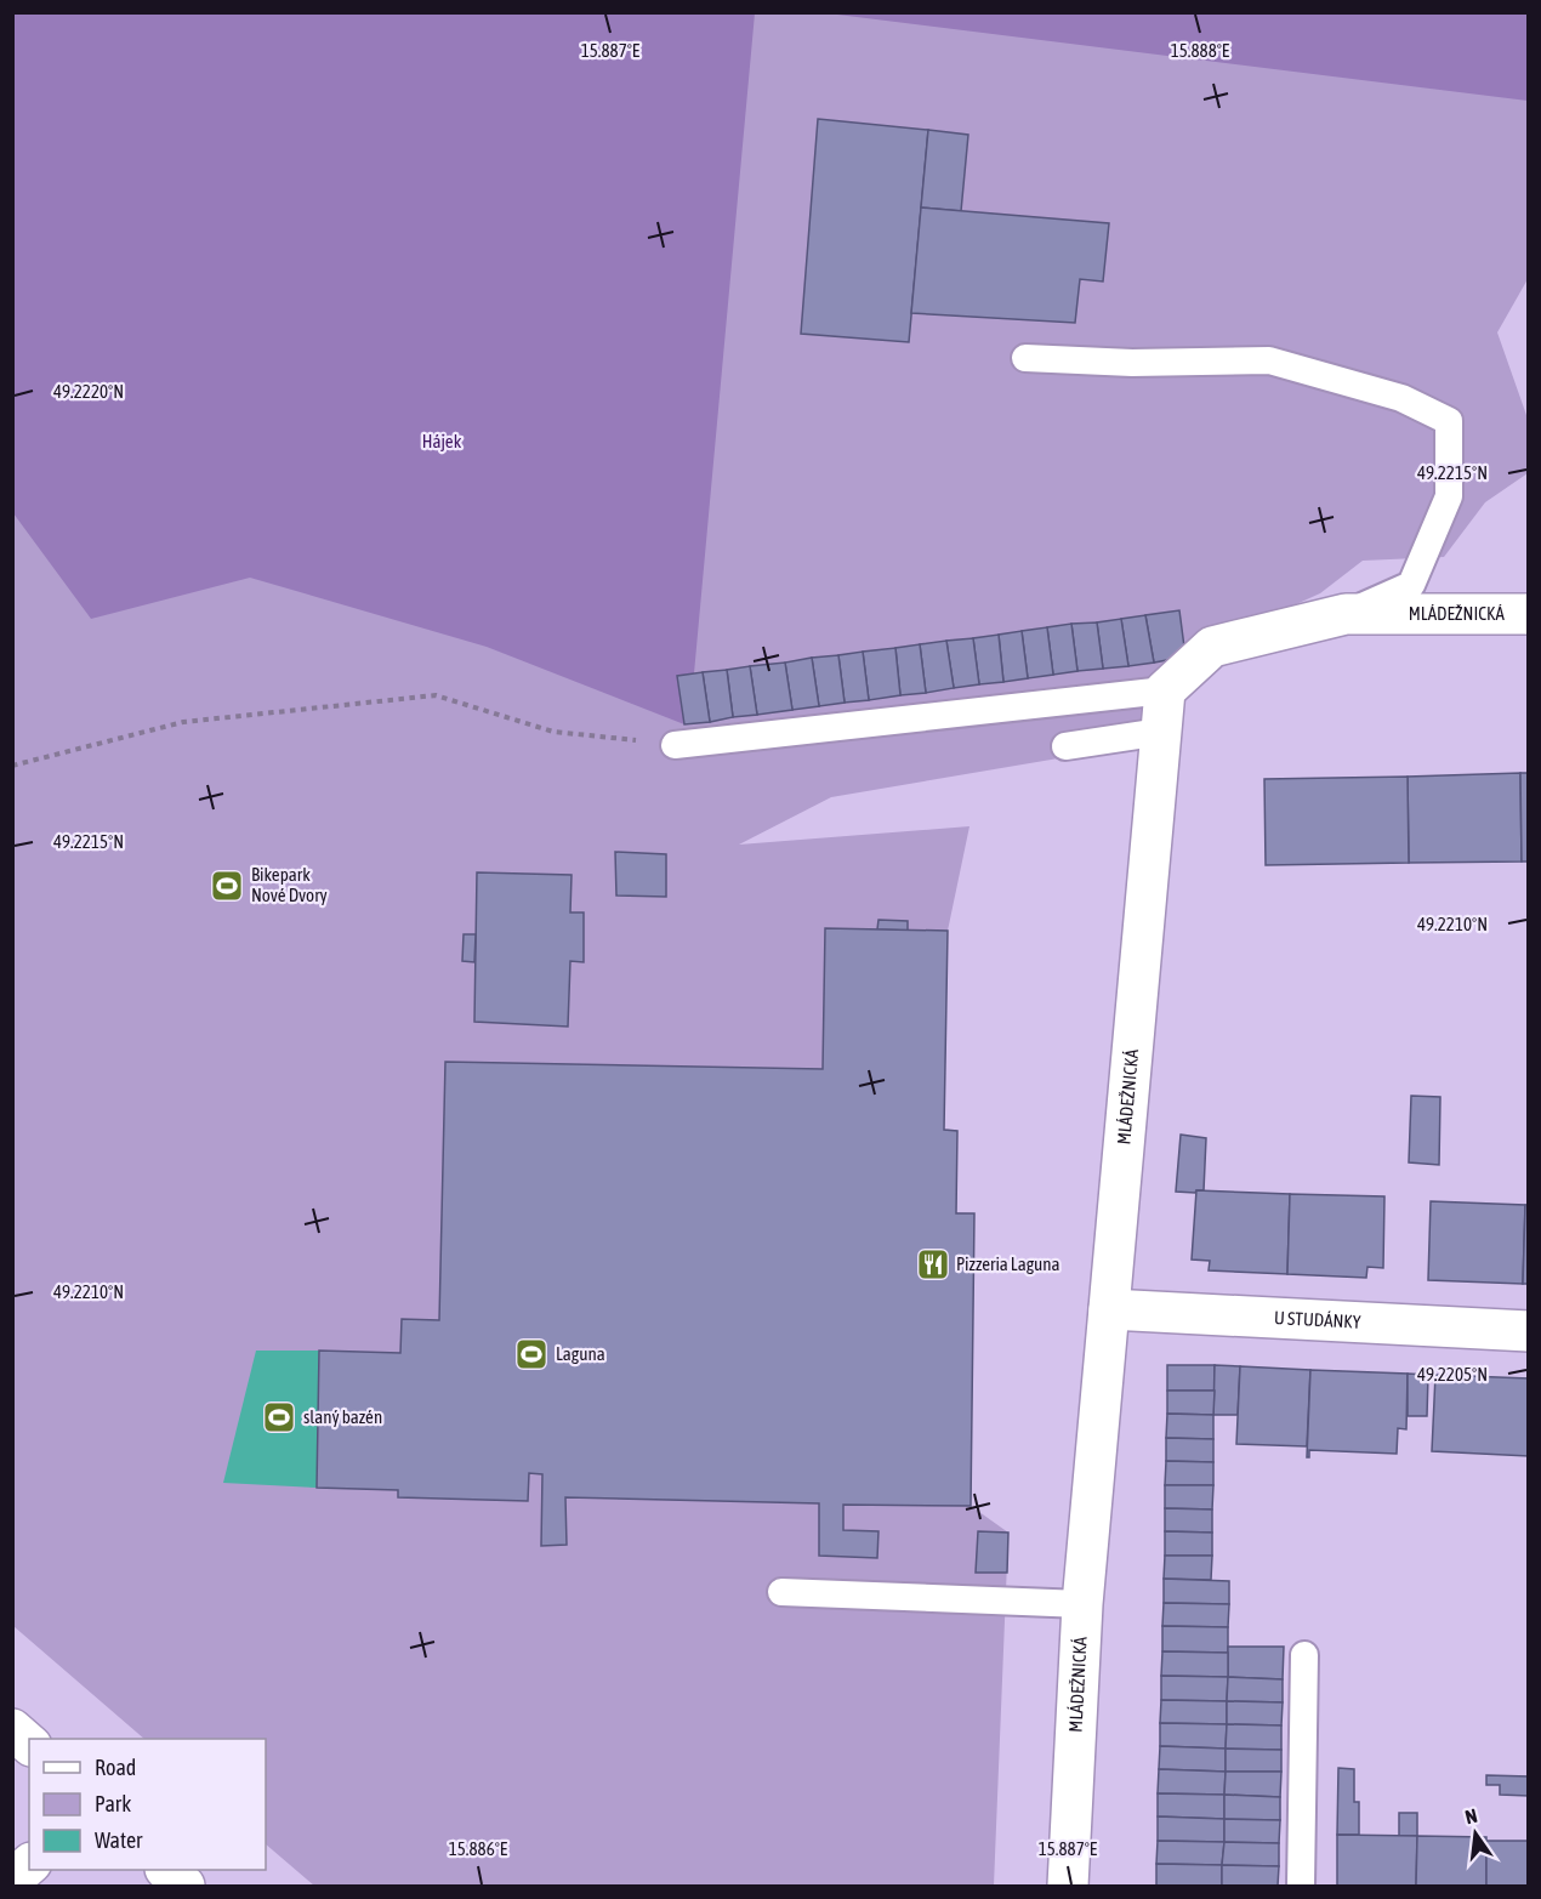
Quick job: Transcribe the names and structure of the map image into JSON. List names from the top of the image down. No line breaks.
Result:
{"streets":{"street":["MLÁDEŽNICKÁ","U STUDÁNKY"]},"crossings":[["MLÁDEŽNICKÁ","U STUDÁNKY"]],"parks":["Hájek"],"places":{"sports":["Bikepark Nové Dvory","Laguna","slaný bazén"],"restaurant":["Pizzeria Laguna"]},"legend":["Road","Park","Water"],"north":"top","coordinates":["15.887°E","15.888°E","49.2220°N","49.2215°N","49.2210°N","49.2205°N","15.886°E"]}
